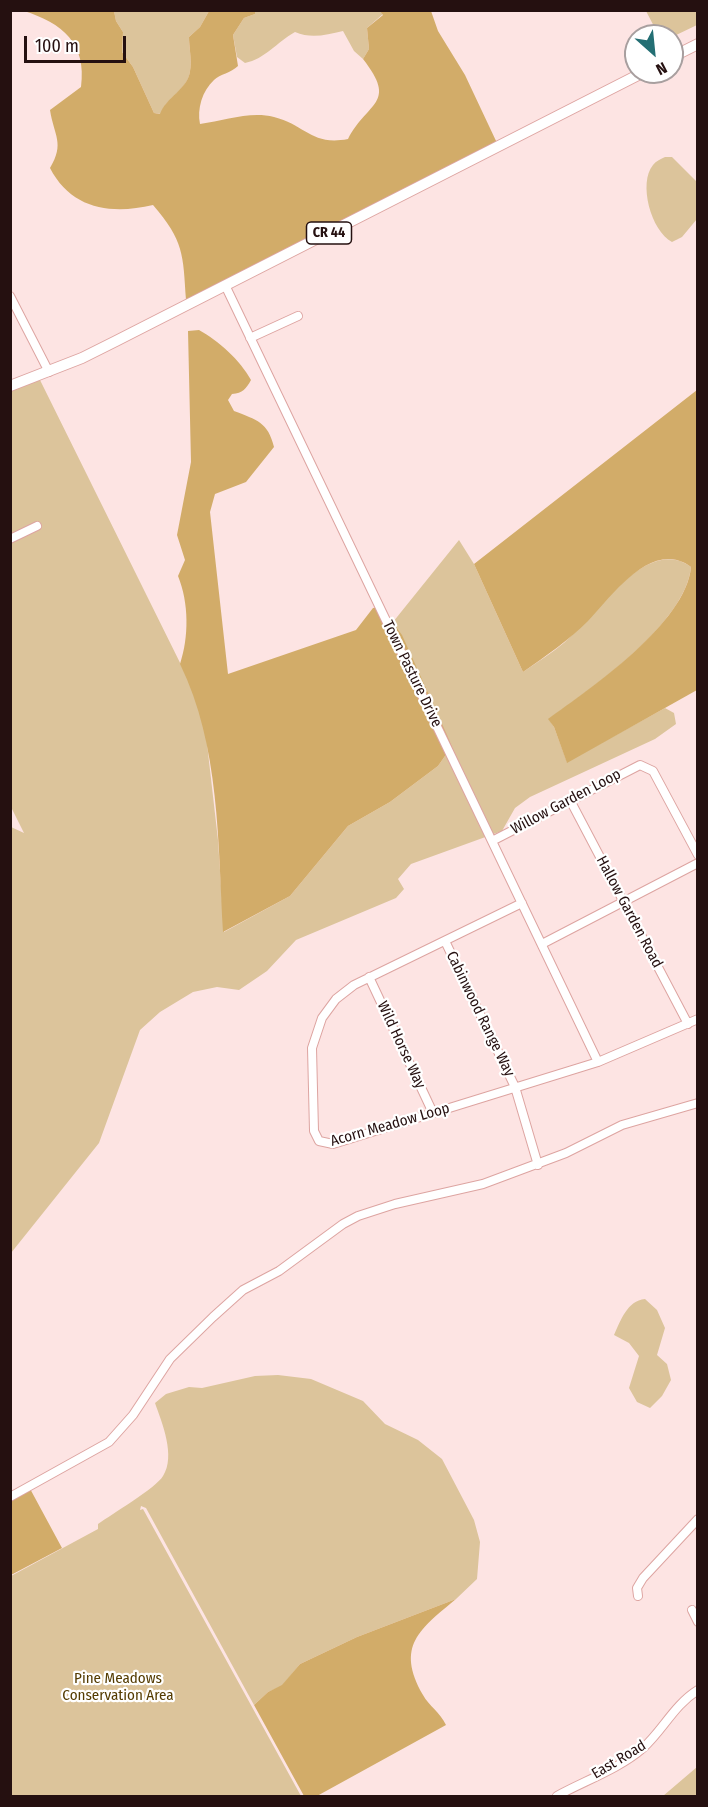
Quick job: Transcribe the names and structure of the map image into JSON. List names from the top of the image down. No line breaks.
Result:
{"streets":{"main road":["CR 44"],"street":["Town Pasture Drive","Willow Garden Loop","Hallow Garden Road","Cabinwood Range Way","Wild Horse Way","Acorn Meadow Loop","East Road"]},"crossings":[["CR 44","Town Pasture Drive"],["Town Pasture Drive","Willow Garden Loop"],["Town Pasture Drive","Acorn Meadow Loop"],["Willow Garden Loop","Hallow Garden Road"],["Cabinwood Range Way","Acorn Meadow Loop"],["Wild Horse Way","Acorn Meadow Loop"]],"parks":["Pine Meadows Conservation Area"],"scale_bar":"100 m","north":"bottom right"}
